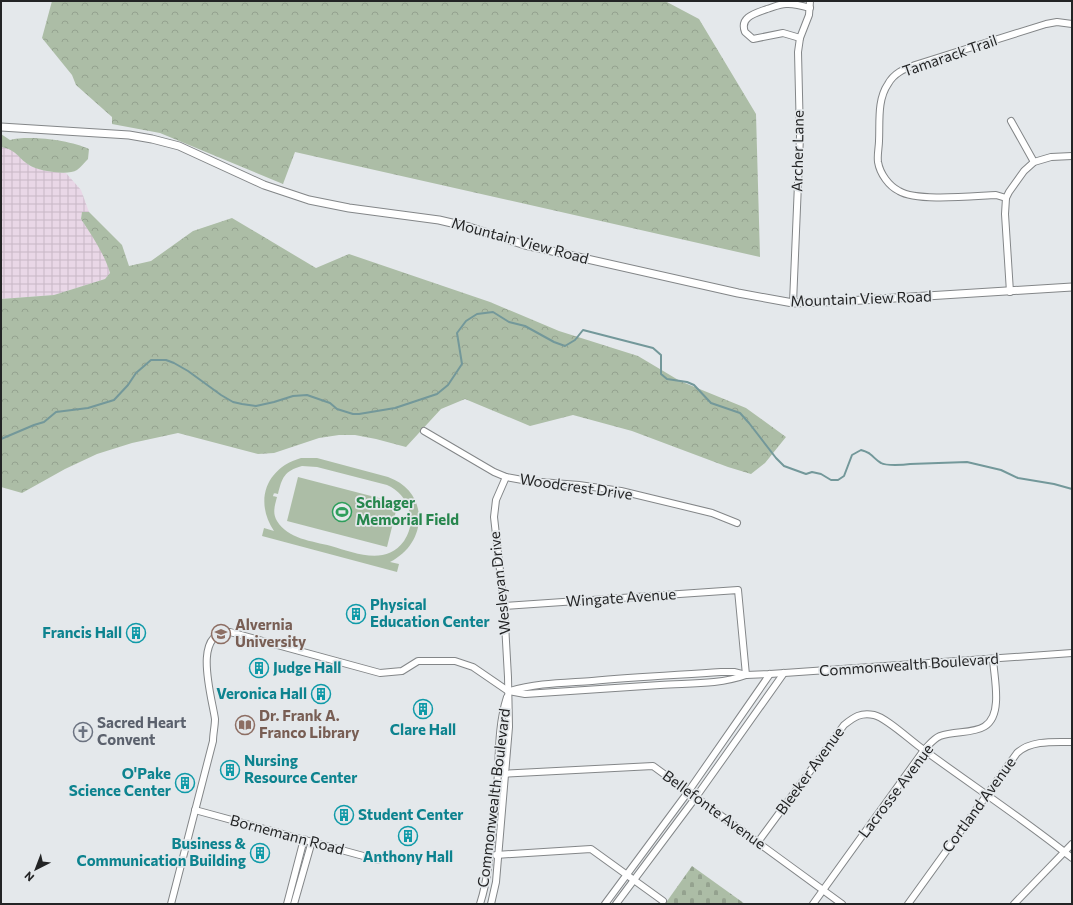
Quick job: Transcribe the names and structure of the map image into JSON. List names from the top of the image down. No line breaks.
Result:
{"streets":{"street":["Tamarack Trail","Archer Lane","Mountain View Road","Woodcrest Drive","Wesleyan Drive","Wingate Avenue","Commonwealth Boulevard","Bleeker Avenue","Lacrosse Avenue","Cortland Avenue","Bellefonte Avenue","Bornemann Road"]},"crossings":[["Archer Lane","Mountain View Road"],["Woodcrest Drive","Wesleyan Drive"],["Wesleyan Drive","Wingate Avenue"],["Wesleyan Drive","Commonwealth Boulevard"],["Wingate Avenue","Commonwealth Boulevard"],["Commonwealth Boulevard","Lacrosse Avenue"],["Commonwealth Boulevard","Bellefonte Avenue"],["Bleeker Avenue","Lacrosse Avenue"],["Bleeker Avenue","Bellefonte Avenue"],["Lacrosse Avenue","Bellefonte Avenue"]],"places":{"sports":["Schlager Memorial Field"],"building":["Physical Education Center","Francis Hall","Judge Hall","Veronica Hall","Clare Hall","Nursing Resource Center","O'Pake Science Center","Student Center","Anthony Hall","Business & Communication Building"],"school or university":["Alvernia University"],"library":["Dr. Frank A. Franco Library"],"church":["Sacred Heart Convent"]},"north":"bottom left"}
